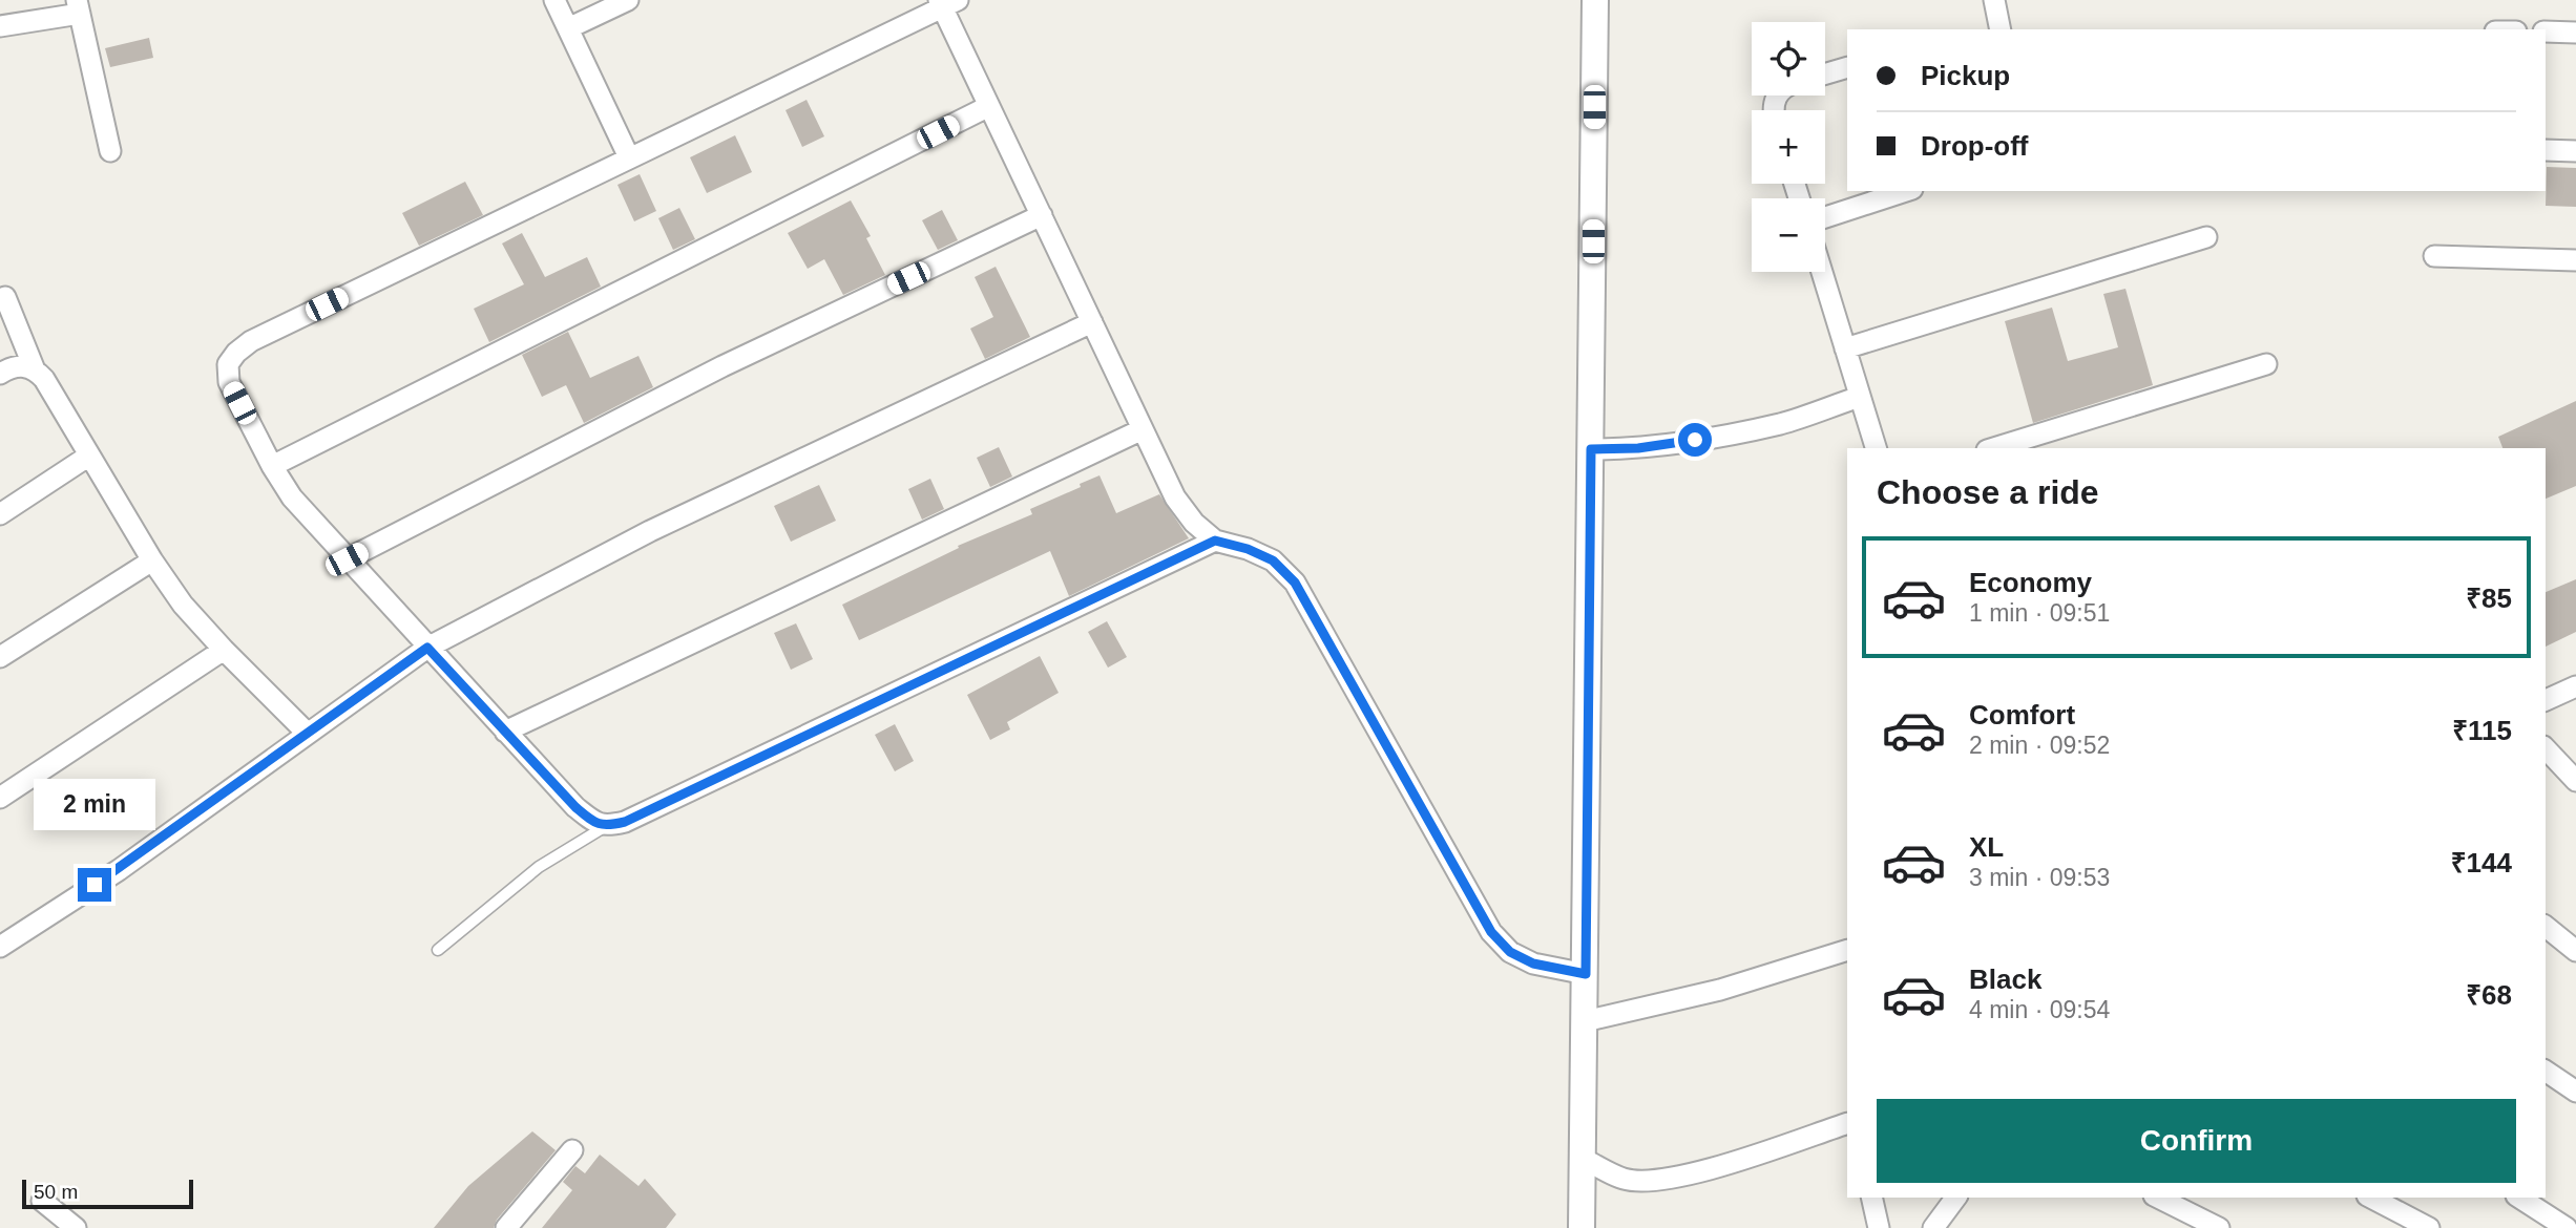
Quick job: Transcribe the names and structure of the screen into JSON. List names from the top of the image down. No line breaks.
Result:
{"scale_bar":"50 m","page":{"map_buttons":["+","−"],"banner":["Pickup","Drop-off"],"heading":"Choose a ride","list":[{"name":"Economy","note":"1 min · 09:51","value":"₹85"},{"name":"Comfort","note":"2 min · 09:52","value":"₹115"},{"name":"XL","note":"3 min · 09:53","value":"₹144"},{"name":"Black","note":"4 min · 09:54","value":"₹68"}],"bubble":"2 min","buttons":"Confirm","scale":"50 m"}}
